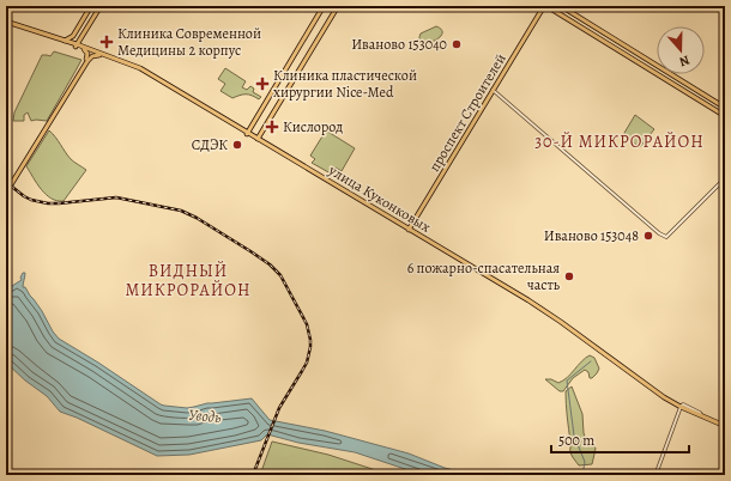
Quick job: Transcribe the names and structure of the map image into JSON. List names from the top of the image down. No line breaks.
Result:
{"streets":{"main road":["проспект Строителей","улица Куконковых"]},"crossings":[["проспект Строителей","улица Куконковых"]],"districts":["30-Й МИКРОРАЙОН","ВИДНЫЙ МИКРОРАЙОН"],"water":["Уводь"],"places":{"health":["Клиника Современной Медицины 2 корпус","Клиника пластической хирургии Nice-Med","Кислород"],"other":["Иваново 153040","СДЭК","Иваново 153048","6 пожарно-спасательная часть"]},"scale_bar":"500 m","north":"bottom"}
